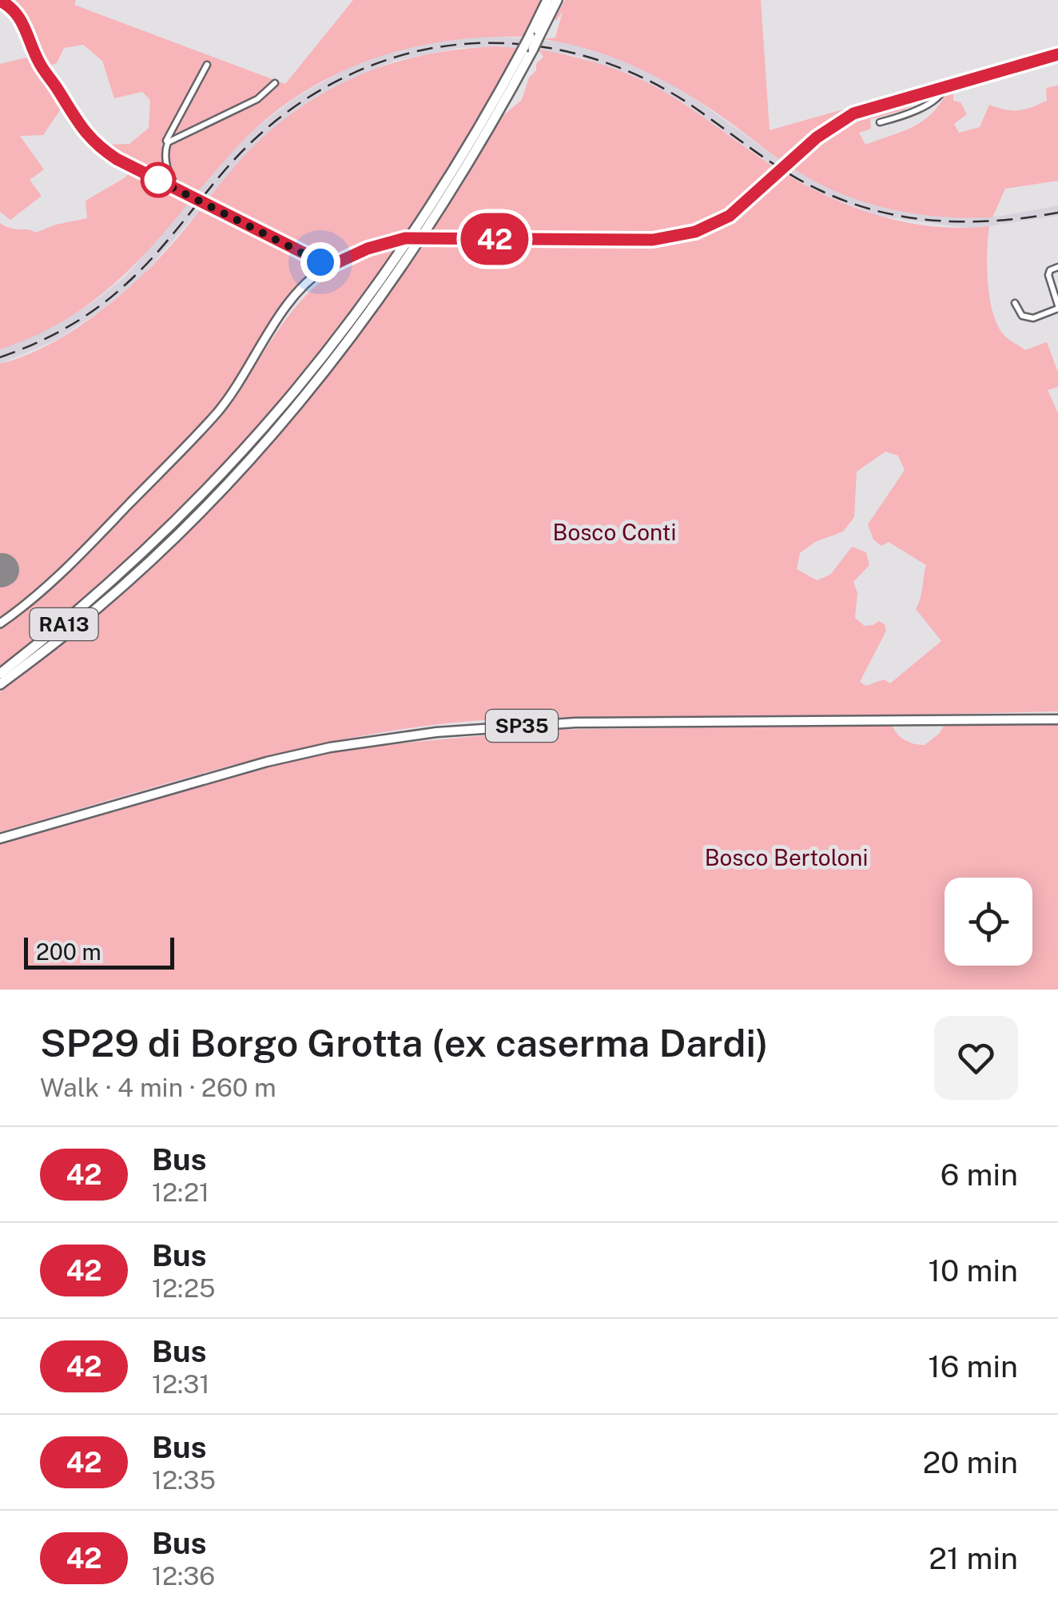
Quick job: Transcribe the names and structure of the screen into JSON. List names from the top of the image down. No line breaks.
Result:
{"streets":{"highway":["RA13"],"main road":["SP35"]},"parks":["Bosco Conti","Bosco Bertoloni"],"lines":["bus line 42"],"scale_bar":"200 m","page":{"on_map":"42","scale":"200 m","heading":["SP29 di Borgo Grotta (ex caserma Dardi)","Walk · 4 min · 260 m"],"list":[{"mark":"42","name":"Bus","note":"12:21","value":"6 min"},{"mark":"42","name":"Bus","note":"12:25","value":"10 min"},{"mark":"42","name":"Bus","note":"12:31","value":"16 min"},{"mark":"42","name":"Bus","note":"12:35","value":"20 min"},{"mark":"42","name":"Bus","note":"12:36","value":"21 min"}]}}
